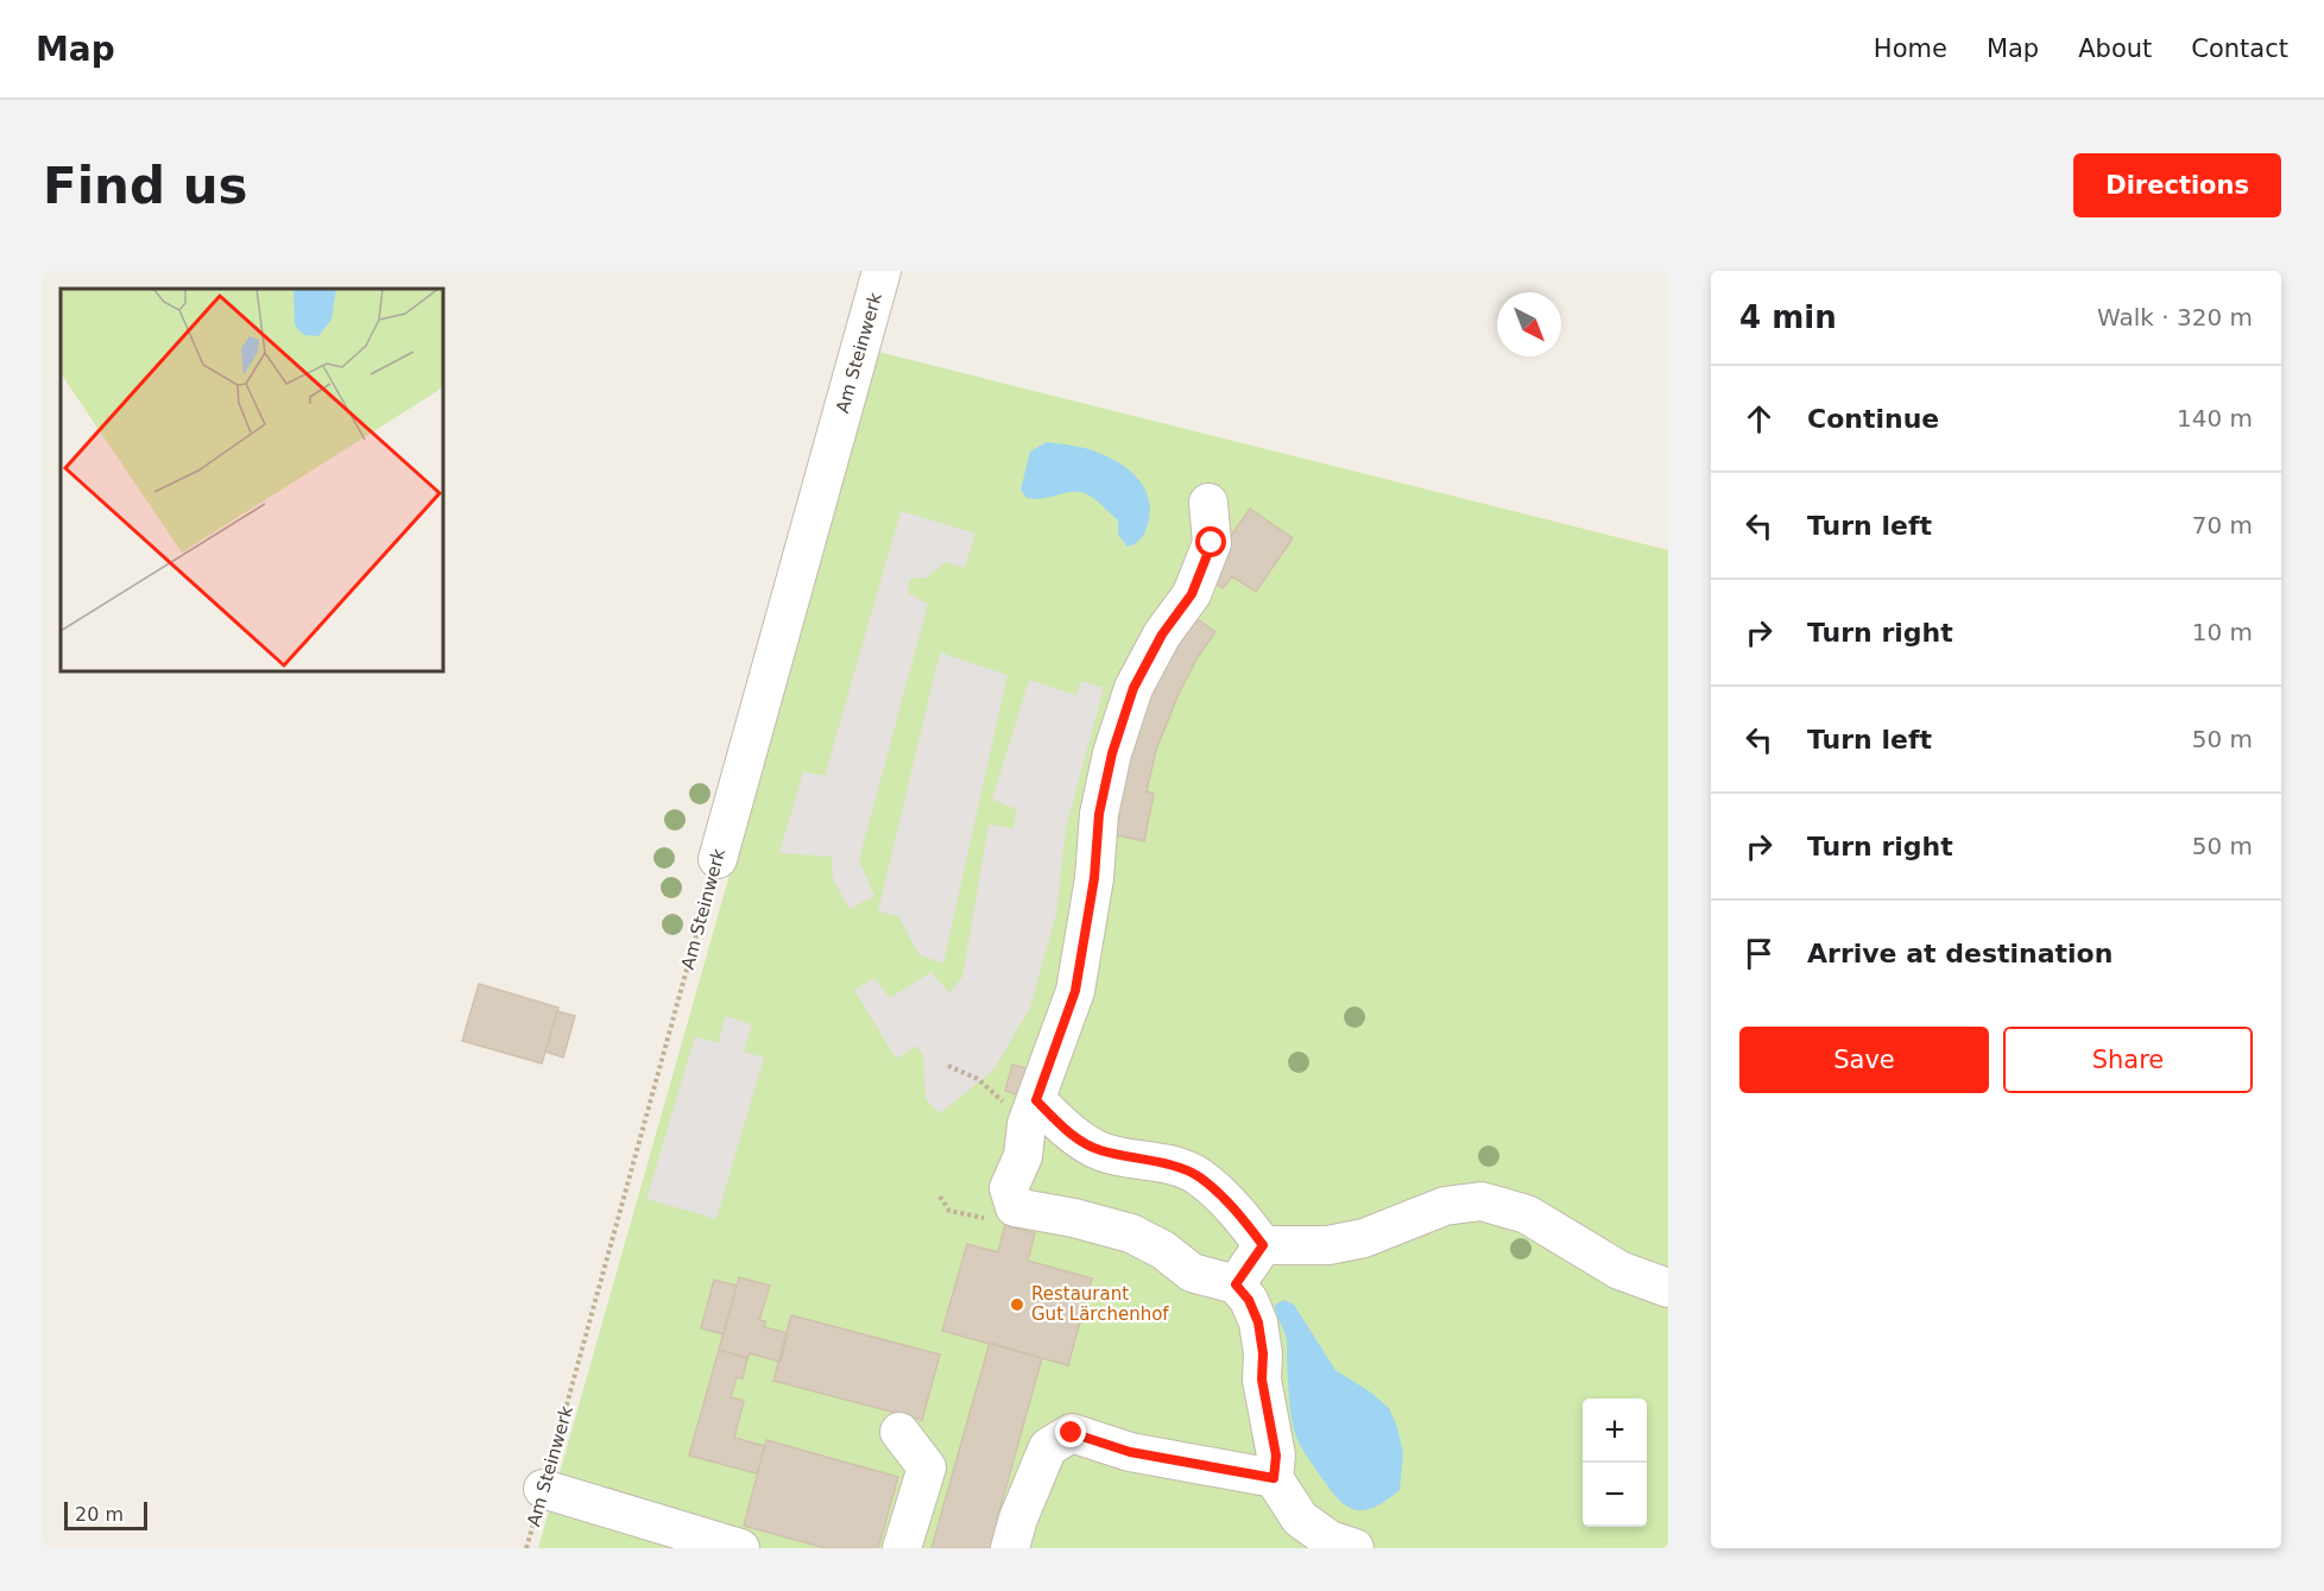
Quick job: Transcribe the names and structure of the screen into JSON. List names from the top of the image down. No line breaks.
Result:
{"streets":{"street":["Am Steinwerk"]},"places":["Restaurant Gut Lärchenhof"],"scale_bar":"20 m","north":"bottom right","page":{"header":"Map","nav":["Home","Map","About","Contact"],"buttons":["Directions",["Save","Share"]],"title":"Find us","heading":["4 min","Walk · 320 m"],"list":[["Continue","140 m"],["Turn left","70 m"],["Turn right","10 m"],["Turn left","50 m"],["Turn right","50 m"],"Arrive at destination"],"map_buttons":["+","−"],"scale":"20 m"}}
